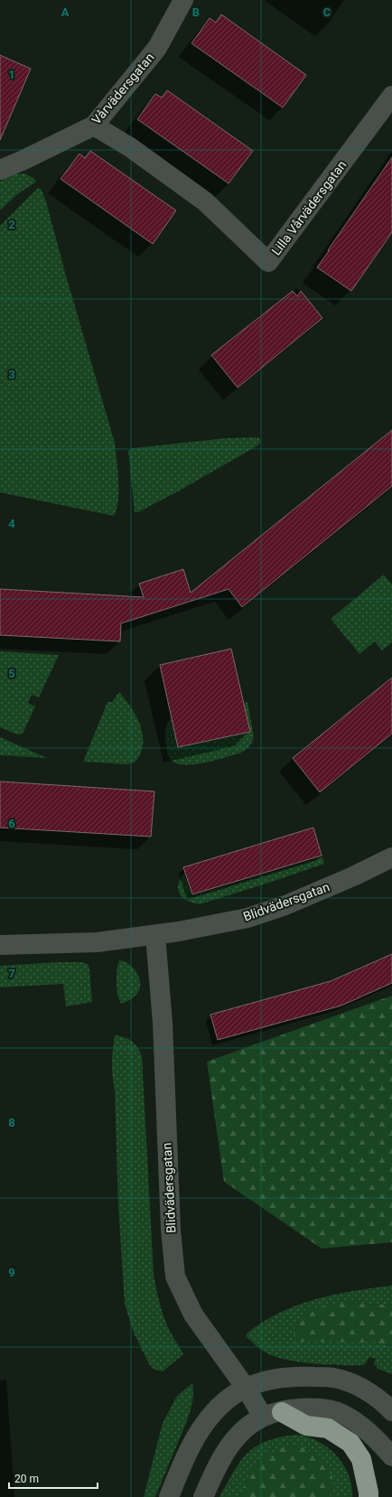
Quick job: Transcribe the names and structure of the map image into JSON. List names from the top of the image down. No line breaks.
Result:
{"streets":{"street":["Vårvädersgatan","Lilla Vårvädersgatan","Blidvädersgatan"]},"crossings":[["Vårvädersgatan","Lilla Vårvädersgatan"]],"scale_bar":"20 m","grid":{"columns":["A","B","C"],"rows":["1","2","3","4","5","6","7","8","9"]}}
